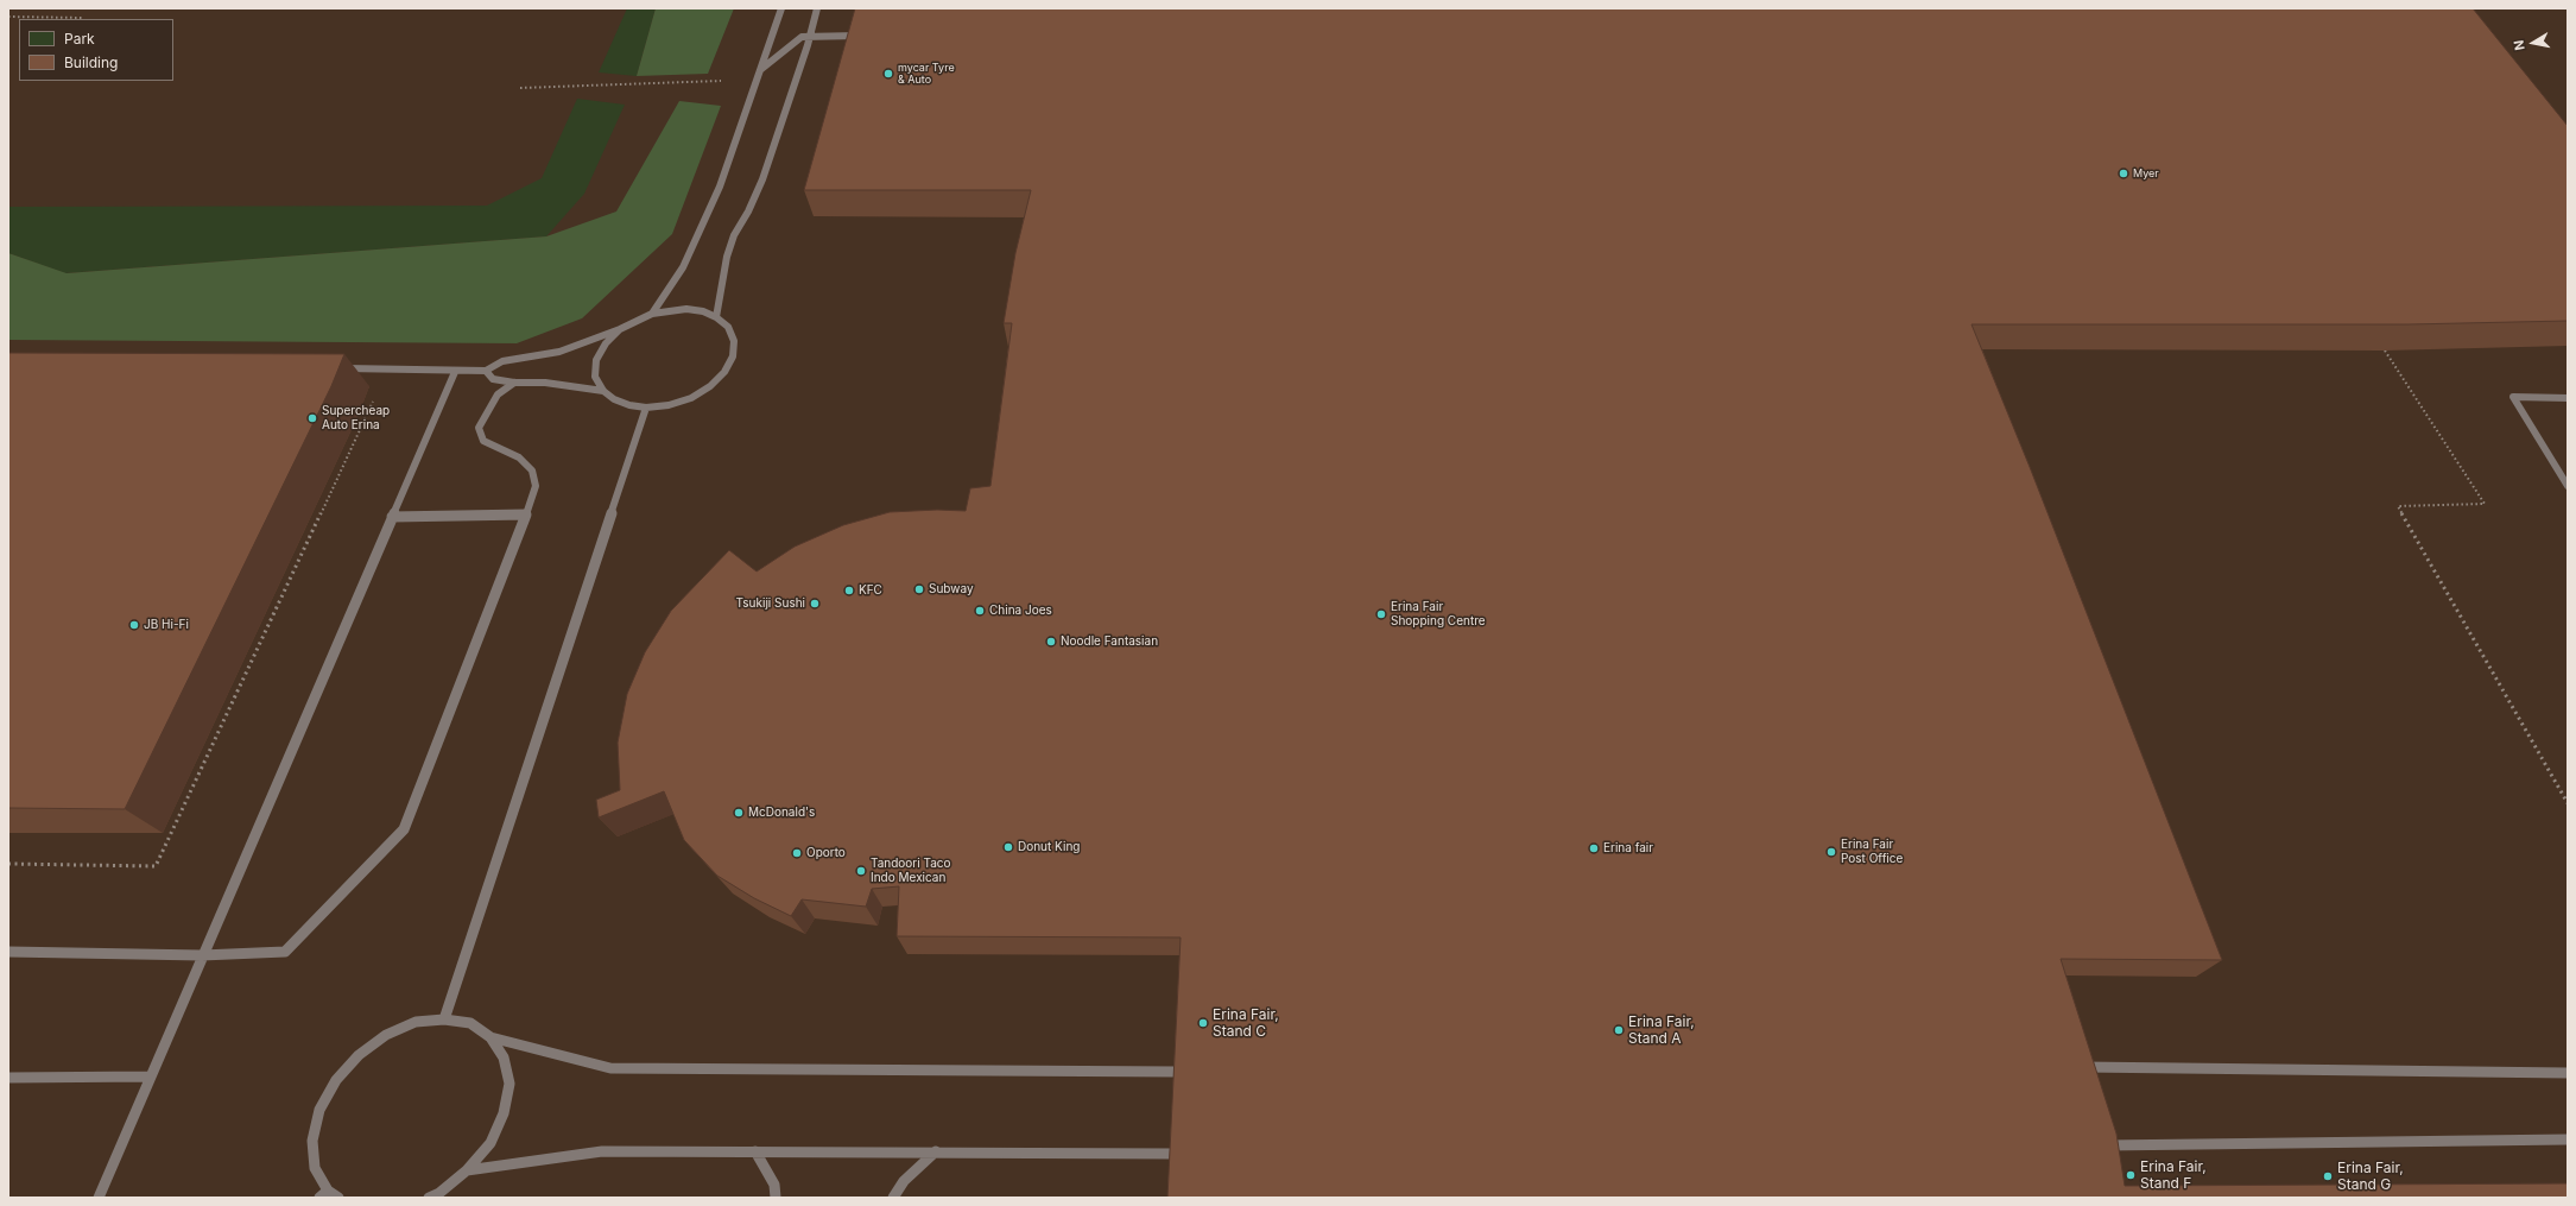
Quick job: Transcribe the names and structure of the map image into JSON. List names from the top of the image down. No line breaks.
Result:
{"places":["mycar Tyre & Auto","Myer","Supercheap Auto Erina","Subway","KFC","Tsukiji Sushi","China Joes","Erina Fair Shopping Centre","JB Hi-Fi","Noodle Fantasian","McDonald's","Donut King","Erina fair","Erina Fair Post Office","Oporto","Tandoori Taco Indo Mexican","Erina Fair, Stand C","Erina Fair, Stand A","Erina Fair, Stand F","Erina Fair, Stand G"],"legend":["Park","Building"],"north":"left"}
